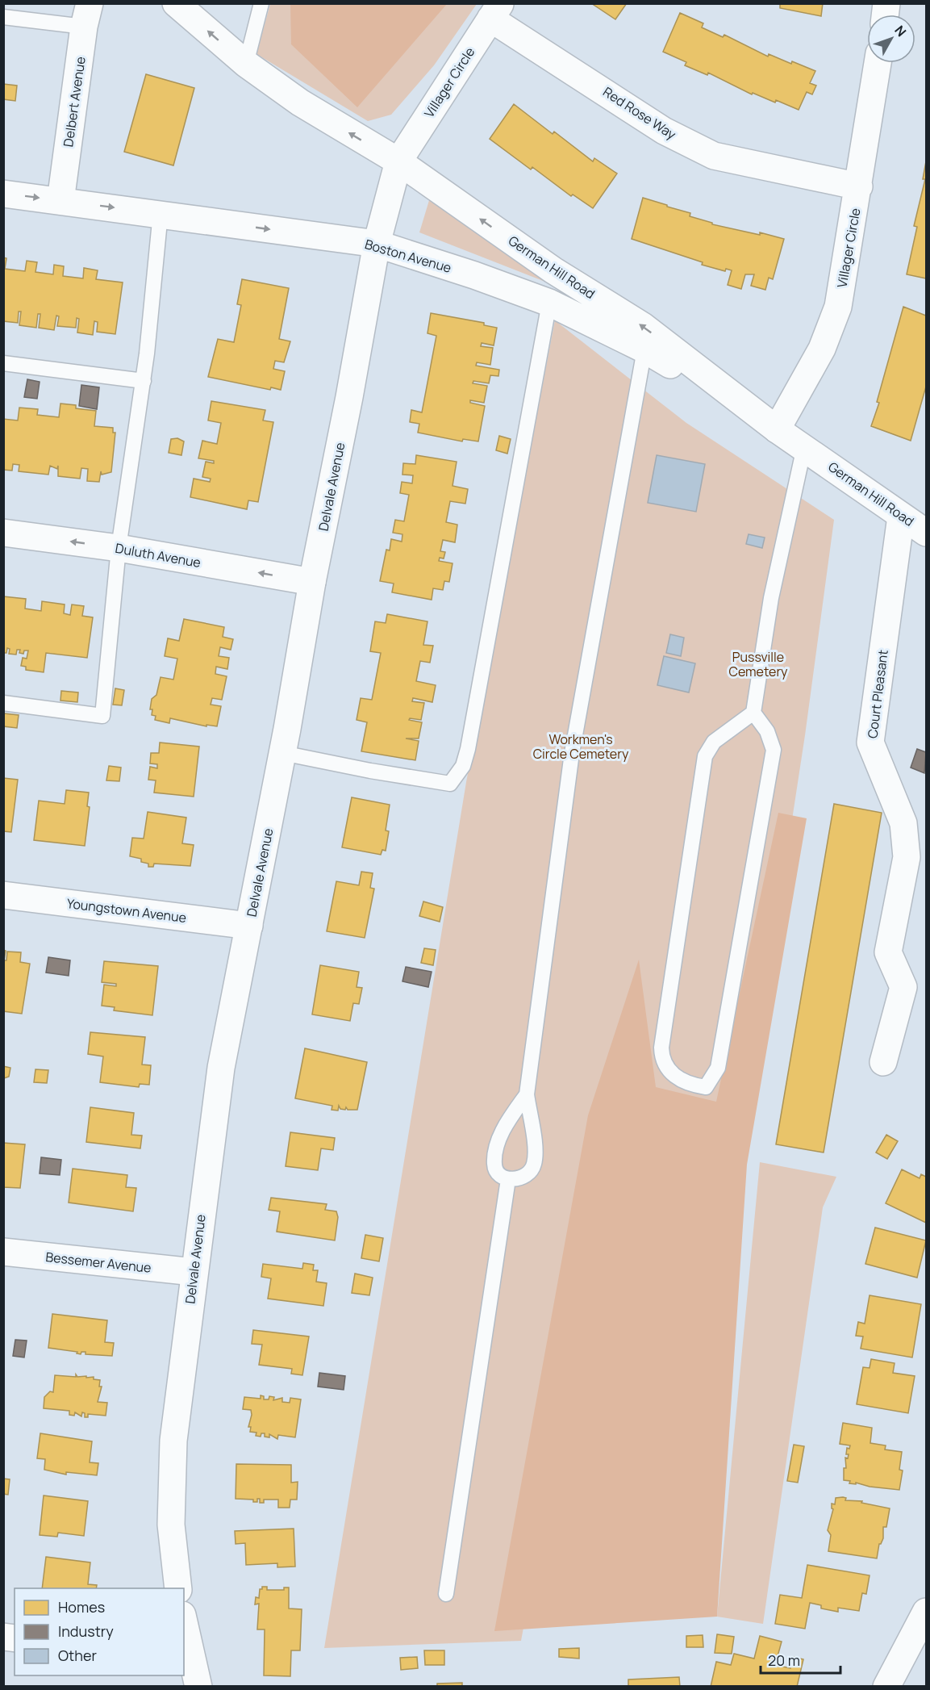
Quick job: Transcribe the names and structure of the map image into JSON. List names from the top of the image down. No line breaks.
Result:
{"streets":{"street":["Villager Circle","Delbert Avenue","Red Rose Way","Boston Avenue","German Hill Road","Delvale Avenue","Duluth Avenue","Court Pleasant","Youngstown Avenue","Bessemer Avenue"]},"crossings":[["Villager Circle","Red Rose Way"],["Villager Circle","Boston Avenue"],["Villager Circle","German Hill Road"],["Villager Circle","Delvale Avenue"],["Delbert Avenue","Boston Avenue"],["Boston Avenue","German Hill Road"],["Boston Avenue","Delvale Avenue"],["German Hill Road","Delvale Avenue"],["German Hill Road","Court Pleasant"],["Delvale Avenue","Duluth Avenue"],["Delvale Avenue","Youngstown Avenue"],["Delvale Avenue","Bessemer Avenue"]],"one_way":["Boston Avenue","German Hill Road","Duluth Avenue"],"parks":["Pussville Cemetery","Workmen's Circle Cemetery"],"legend":["Homes","Industry","Other"],"scale_bar":"20 m","north":"top right"}
